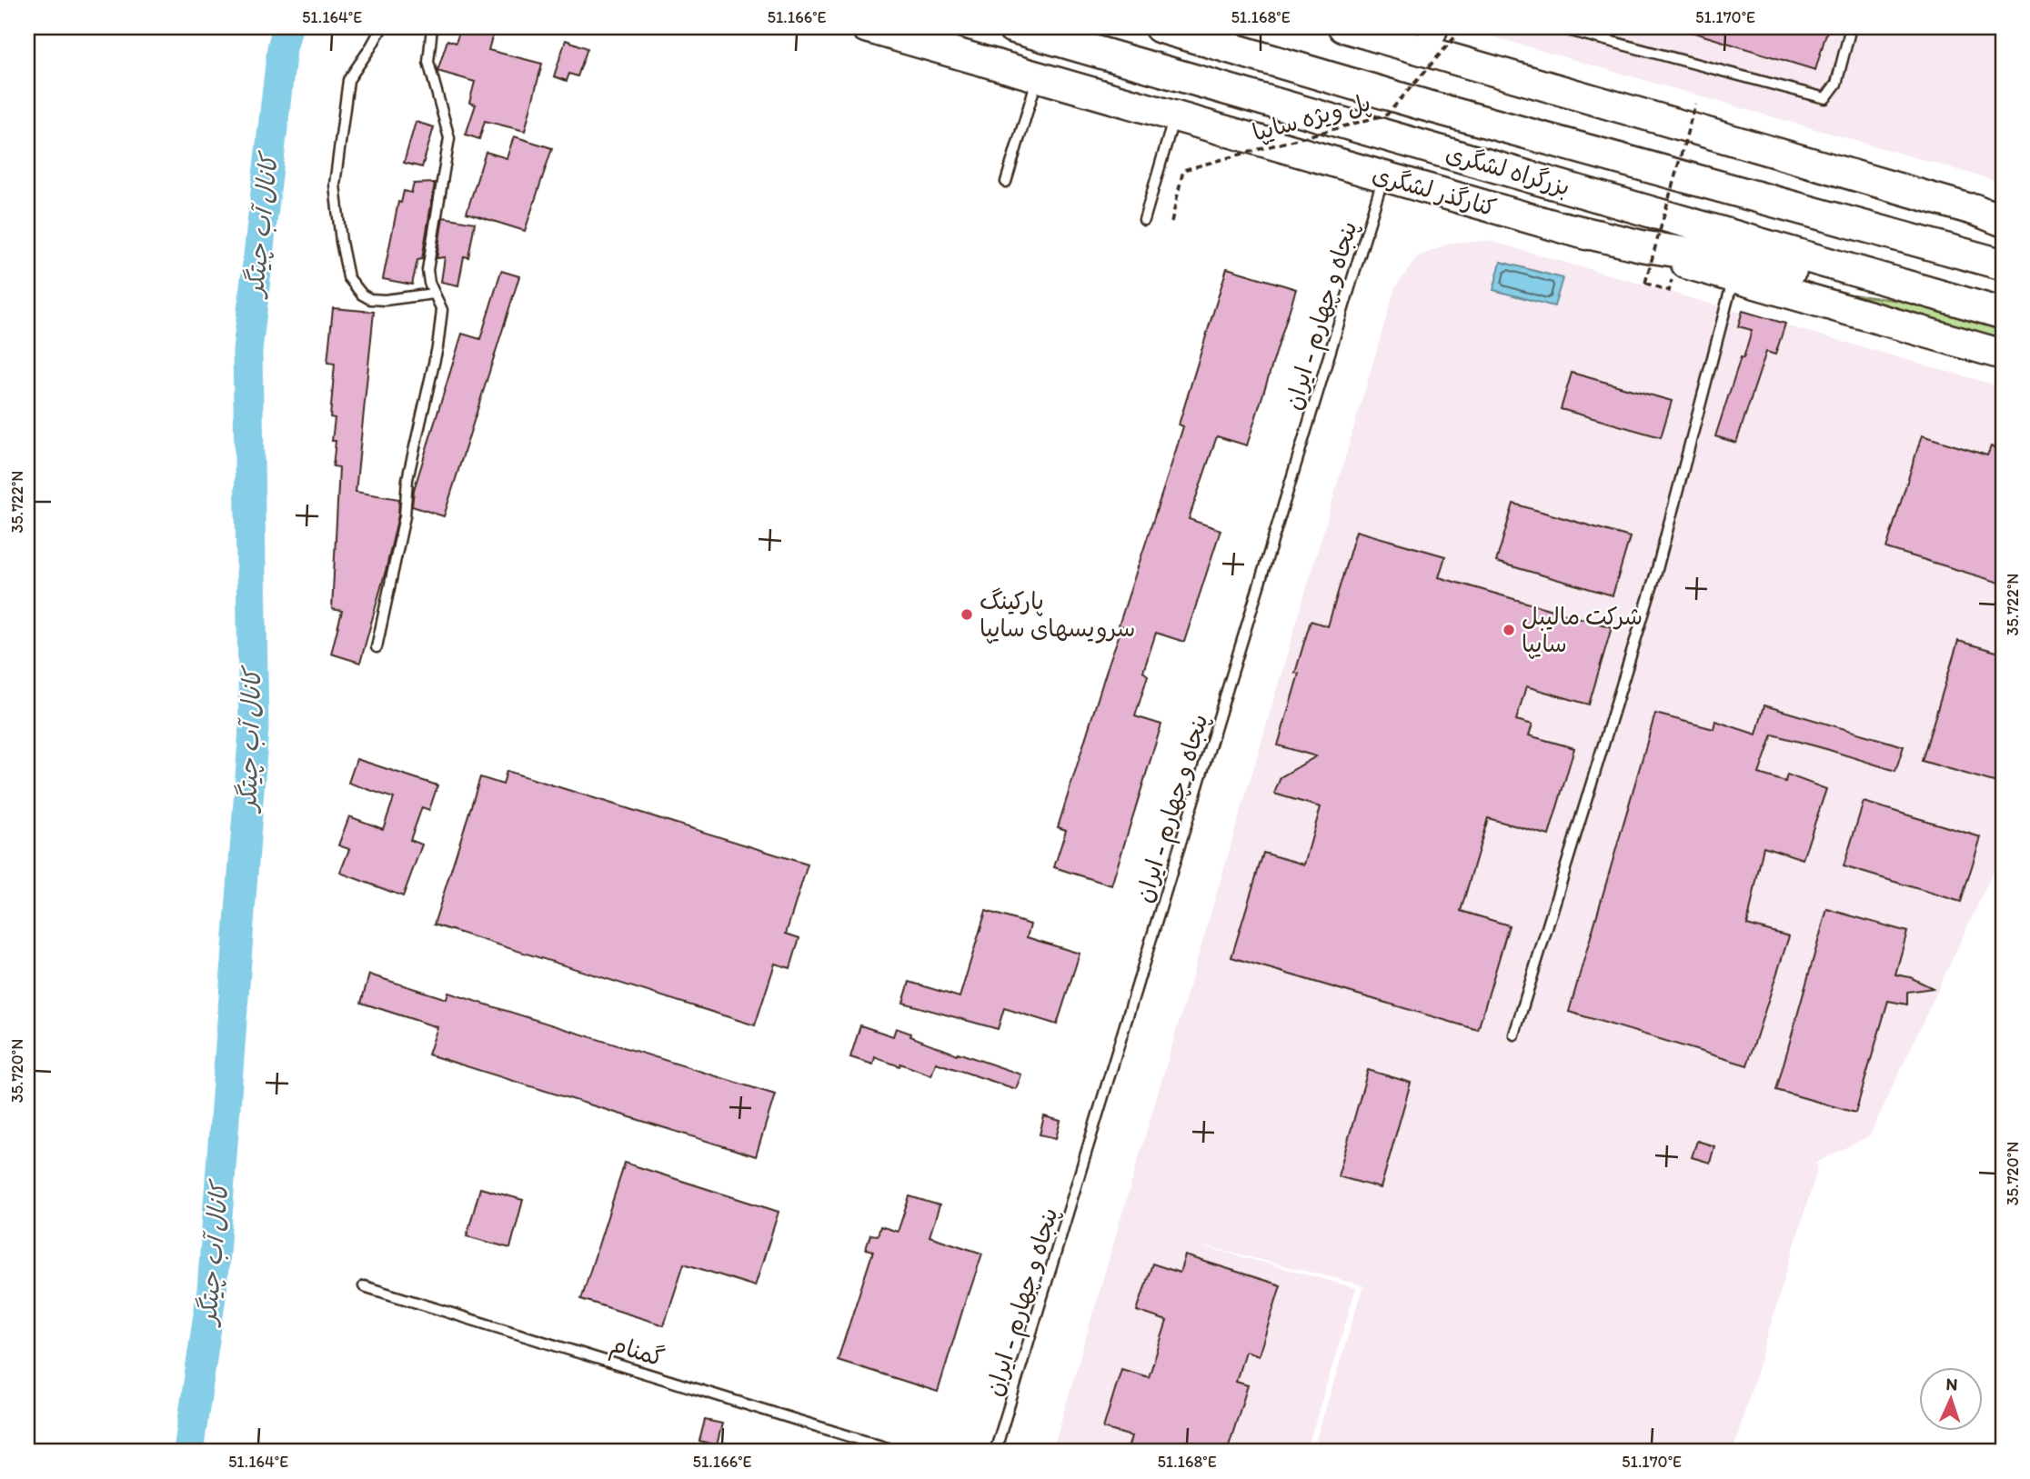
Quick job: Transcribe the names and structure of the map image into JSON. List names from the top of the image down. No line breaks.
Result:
{"streets":{"highway":["بزرگراه لشگری"],"main road":["کنارگذر لشگری"],"lane":["پنجاه و چهارم - ایران","گمنام"],"path":["پل ویژه سایپا"]},"crossings":[["کنارگذر لشگری","پنجاه و چهارم - ایران"]],"water":["کانال آب چیتگر"],"places":["پارکینگ سرویسهای سایپا","شرکت مالیبل سایپا"],"north":"top","coordinates":["51.164°E","51.166°E","51.168°E","51.170°E","35.722°N","35.720°N"]}
